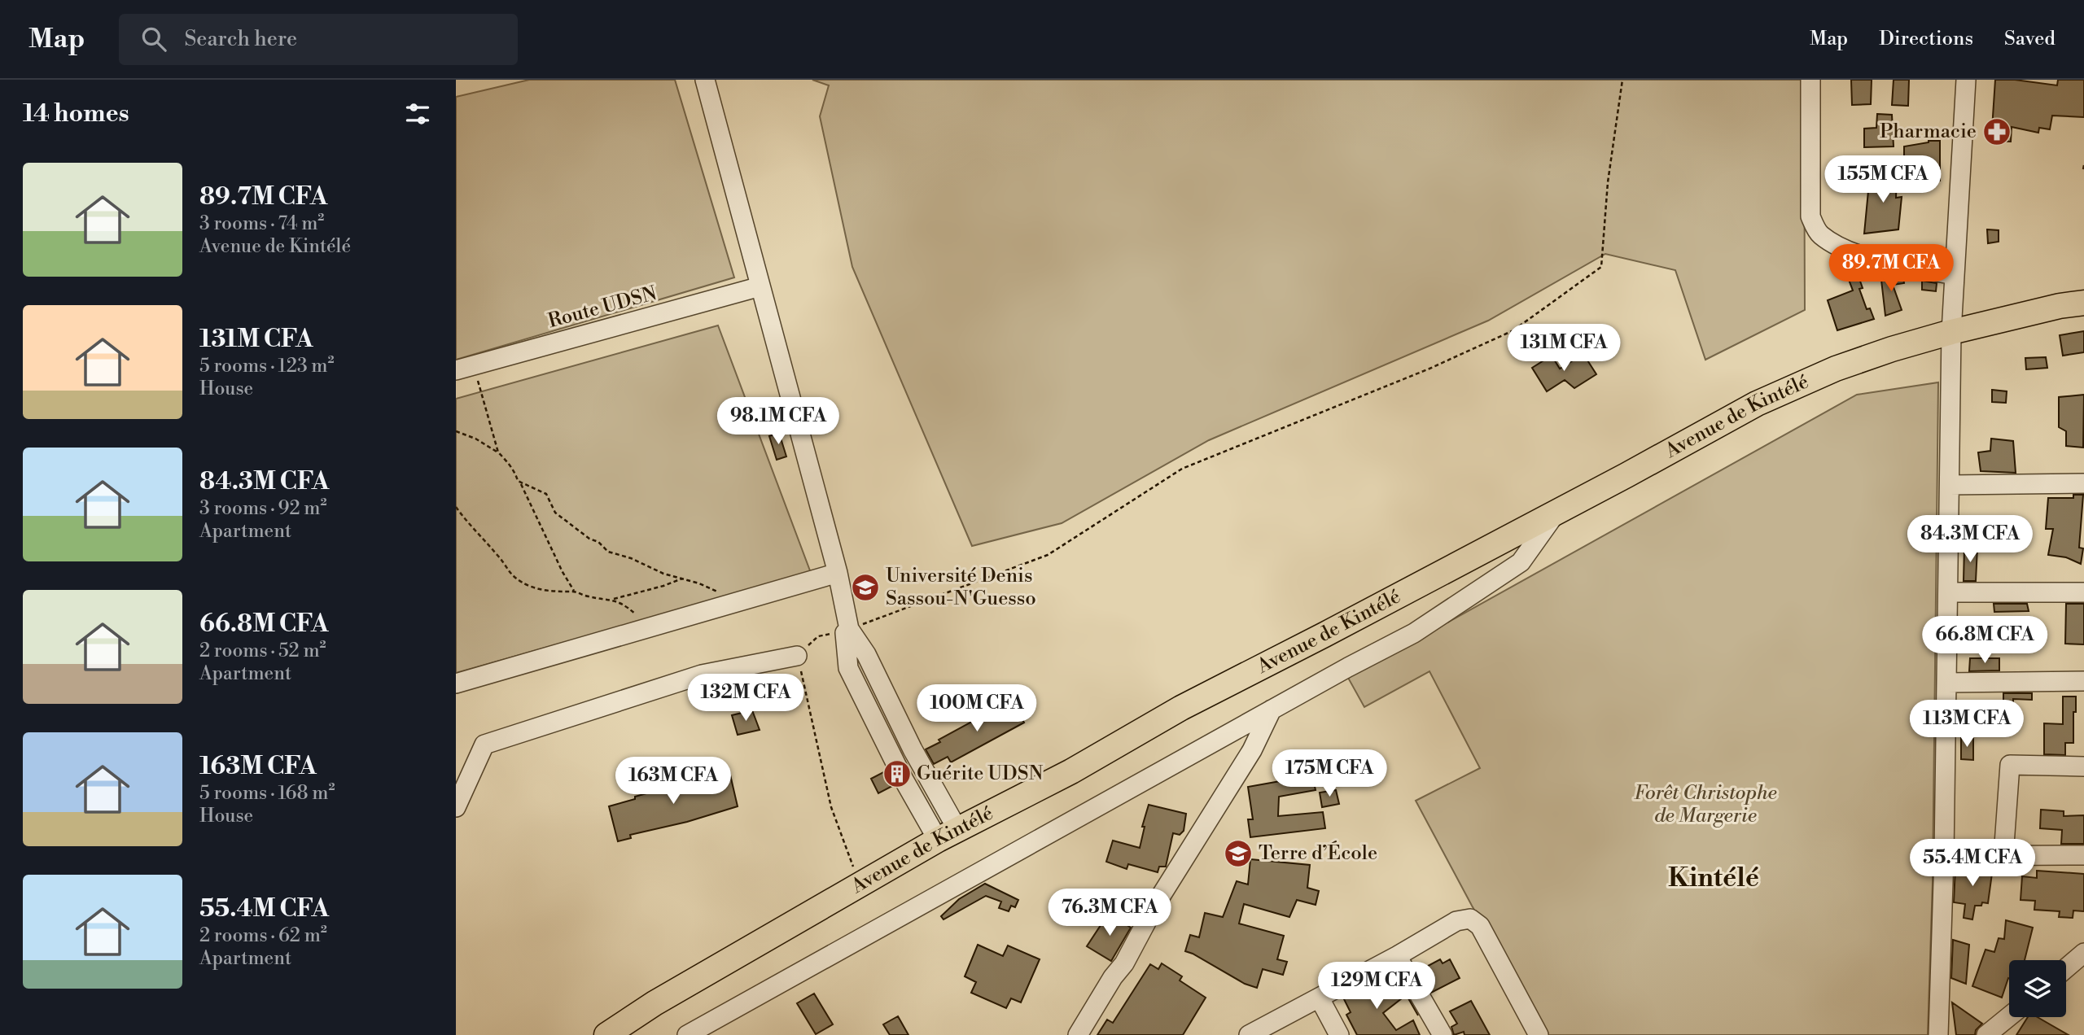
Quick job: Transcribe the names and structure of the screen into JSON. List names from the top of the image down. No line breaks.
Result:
{"streets":{"main road":["Avenue de Kintélé"],"street":["Route UDSN"]},"districts":["Kintélé"],"parks":["Forêt Christophe de Margerie"],"places":{"pharmacy":["Pharmacie"],"school or university":["Université Denis Sassou-N'Guesso","Terre d’École"],"building":["Guérite UDSN"]},"page":{"header":"Map","search":"Search here","nav":["Map","Directions","Saved"],"heading":"14 homes","list":[{"name":"89.7M CFA","note":"3 rooms · 74 m² · Avenue de Kintélé"},{"name":"131M CFA","note":"5 rooms · 123 m² · House"},{"name":"84.3M CFA","note":"3 rooms · 92 m² · Apartment"},{"name":"66.8M CFA","note":"2 rooms · 52 m² · Apartment"},{"name":"163M CFA","note":"5 rooms · 168 m² · House"},{"name":"55.4M CFA","note":"2 rooms · 62 m² · Apartment"}],"price":["155M CFA","89.7M CFA","131M CFA","98.1M CFA","84.3M CFA","66.8M CFA","132M CFA","100M CFA","113M CFA","175M CFA","163M CFA","55.4M CFA","76.3M CFA","129M CFA"]}}
